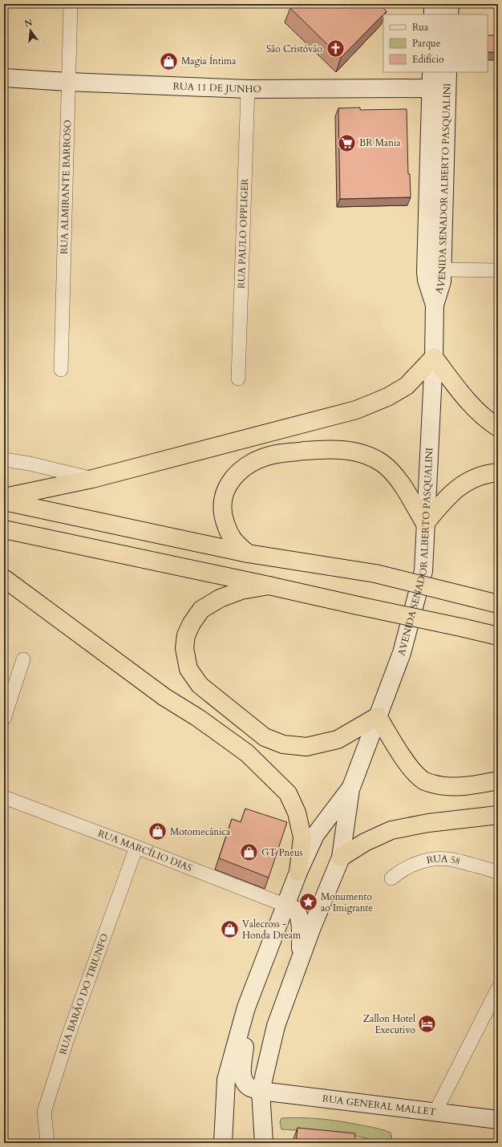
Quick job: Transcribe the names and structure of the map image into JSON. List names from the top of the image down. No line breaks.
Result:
{"streets":{"main road":["RUA 11 DE JUNHO","AVENIDA SENADOR ALBERTO PASQUALINI","RUA GENERAL MALLET"],"street":["RUA ALMIRANTE BARROSO","RUA PAULO OPPLIGER","RUA MARCÍLIO DIAS","RUA 58","RUA BARÃO DO TRIUNFO"]},"crossings":[["RUA 11 DE JUNHO","RUA ALMIRANTE BARROSO"],["RUA 11 DE JUNHO","AVENIDA SENADOR ALBERTO PASQUALINI"],["RUA 11 DE JUNHO","RUA PAULO OPPLIGER"],["AVENIDA SENADOR ALBERTO PASQUALINI","RUA MARCÍLIO DIAS"],["AVENIDA SENADOR ALBERTO PASQUALINI","RUA GENERAL MALLET"],["RUA MARCÍLIO DIAS","RUA BARÃO DO TRIUNFO"]],"places":{"church":["São Cristóvão"],"shop":["Magia Íntima","Motomecânica","GT Pneus","Valecross - Honda Dream"],"supermarket":["BR Mania"],"place":["Monumento ao Imigrante"],"hotel":["Zallon Hotel Executivo"]},"legend":["Rua","Parque","Edifício"],"north":"top"}
